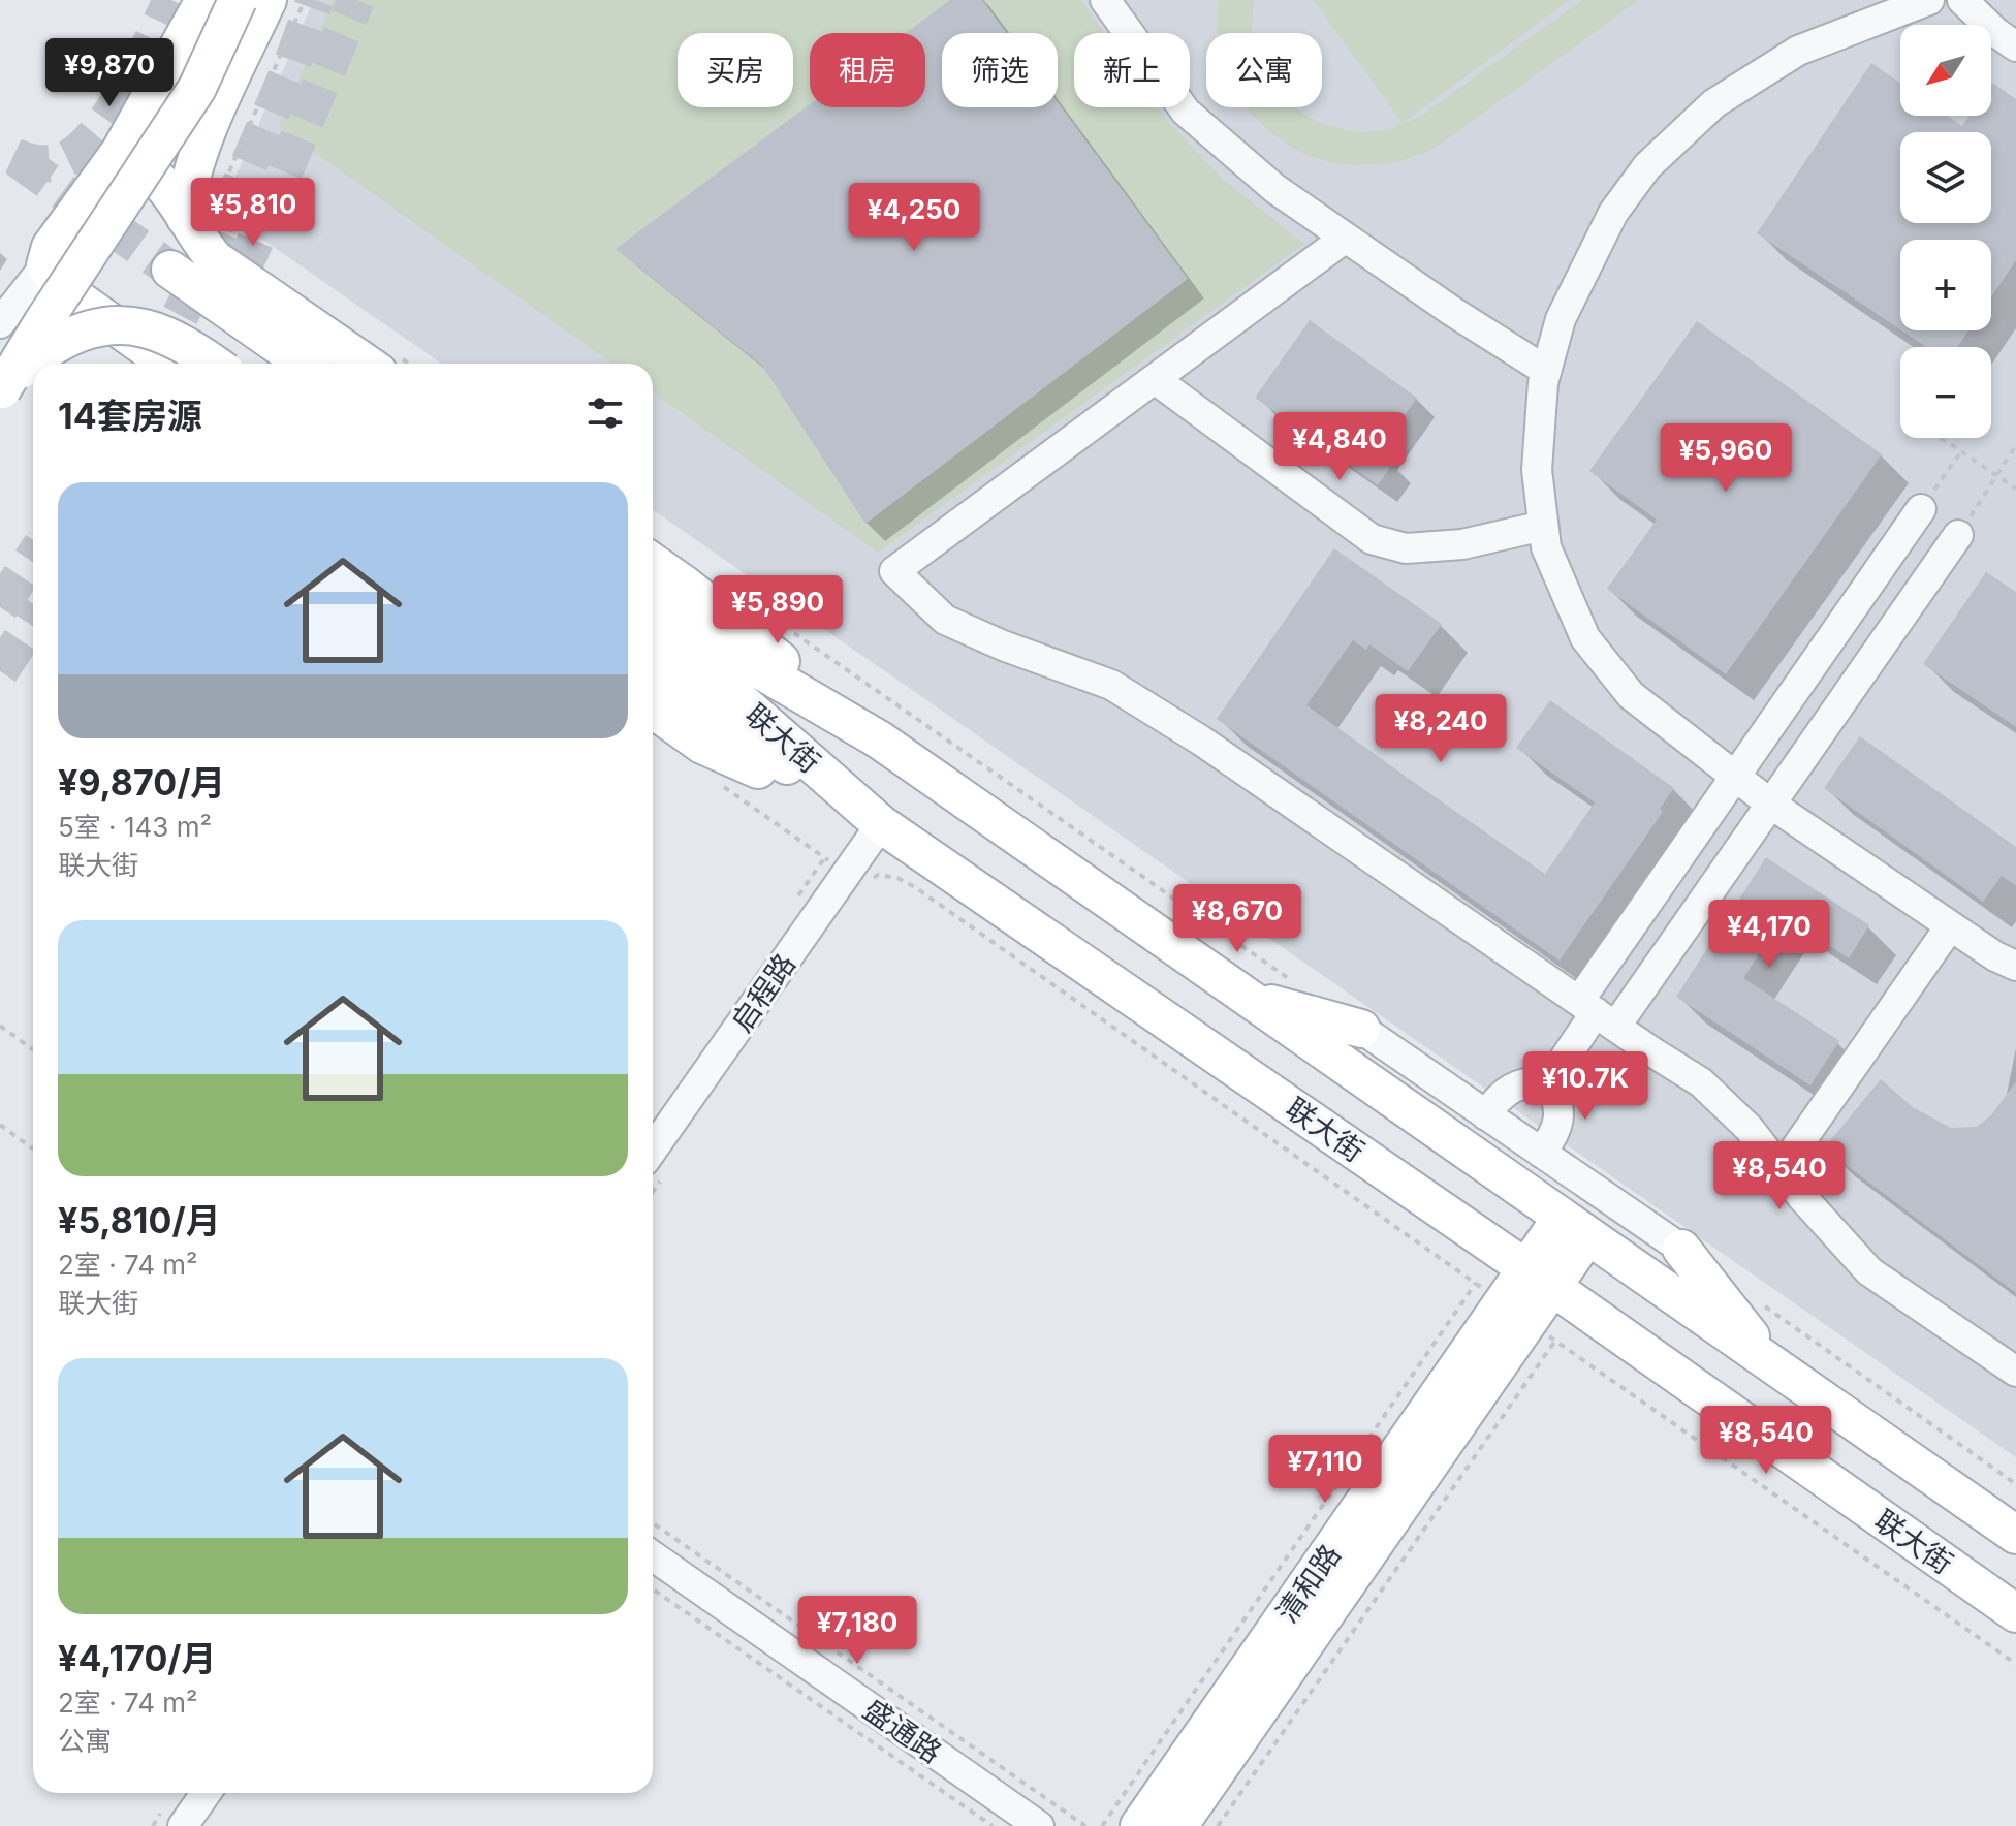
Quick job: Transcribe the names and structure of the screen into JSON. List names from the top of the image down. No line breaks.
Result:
{"streets":{"main road":["联大街","清和路"],"street":["启程路","盛通路"]},"crossings":[["联大街","启程路"],["联大街","清和路"]],"north":"bottom left","page":{"map_buttons":["+","−"],"chip":["买房","租房","筛选","新上","公寓"],"price":["¥9,870","¥5,810","¥4,250","¥4,840","¥5,960","¥5,890","¥8,240","¥8,670","¥4,170","¥10.7K","¥8,540","¥8,540","¥7,110","¥7,180"],"heading":"14套房源","list":[{"name":"¥9,870/月","note":"5室 · 143 m² · 联大街"},{"name":"¥5,810/月","note":"2室 · 74 m² · 联大街"},{"name":"¥4,170/月","note":"2室 · 74 m² · 公寓"}]}}
